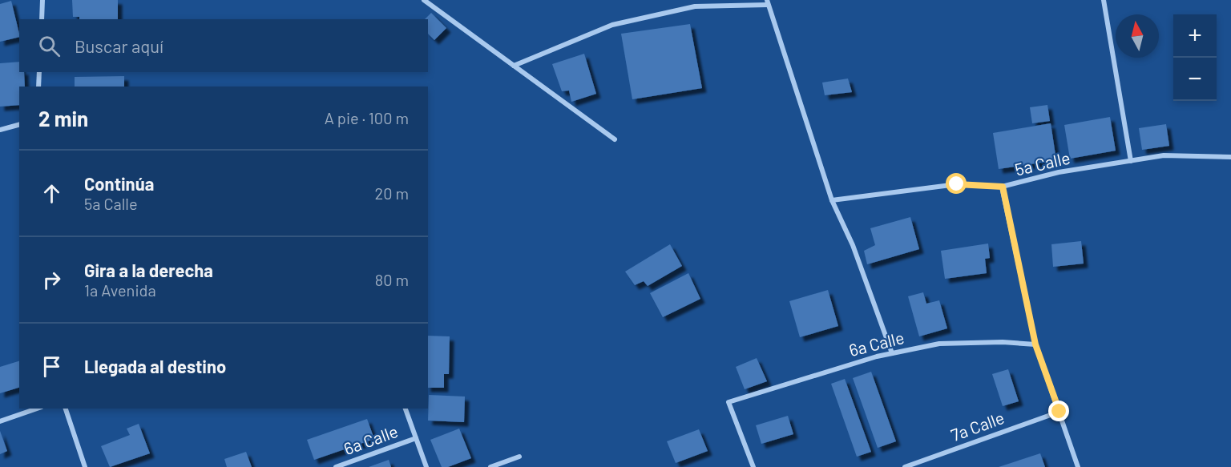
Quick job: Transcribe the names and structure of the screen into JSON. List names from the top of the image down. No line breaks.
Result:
{"streets":{"street":["5a Calle","6a Calle","7a Calle"]},"north":"top","page":{"map_buttons":["+","−"],"search":"Buscar aquí","heading":["2 min","A pie · 100 m"],"list":[["Continúa","5a Calle","20 m"],["Gira a la derecha","1a Avenida","80 m"],"Llegada al destino"]}}
